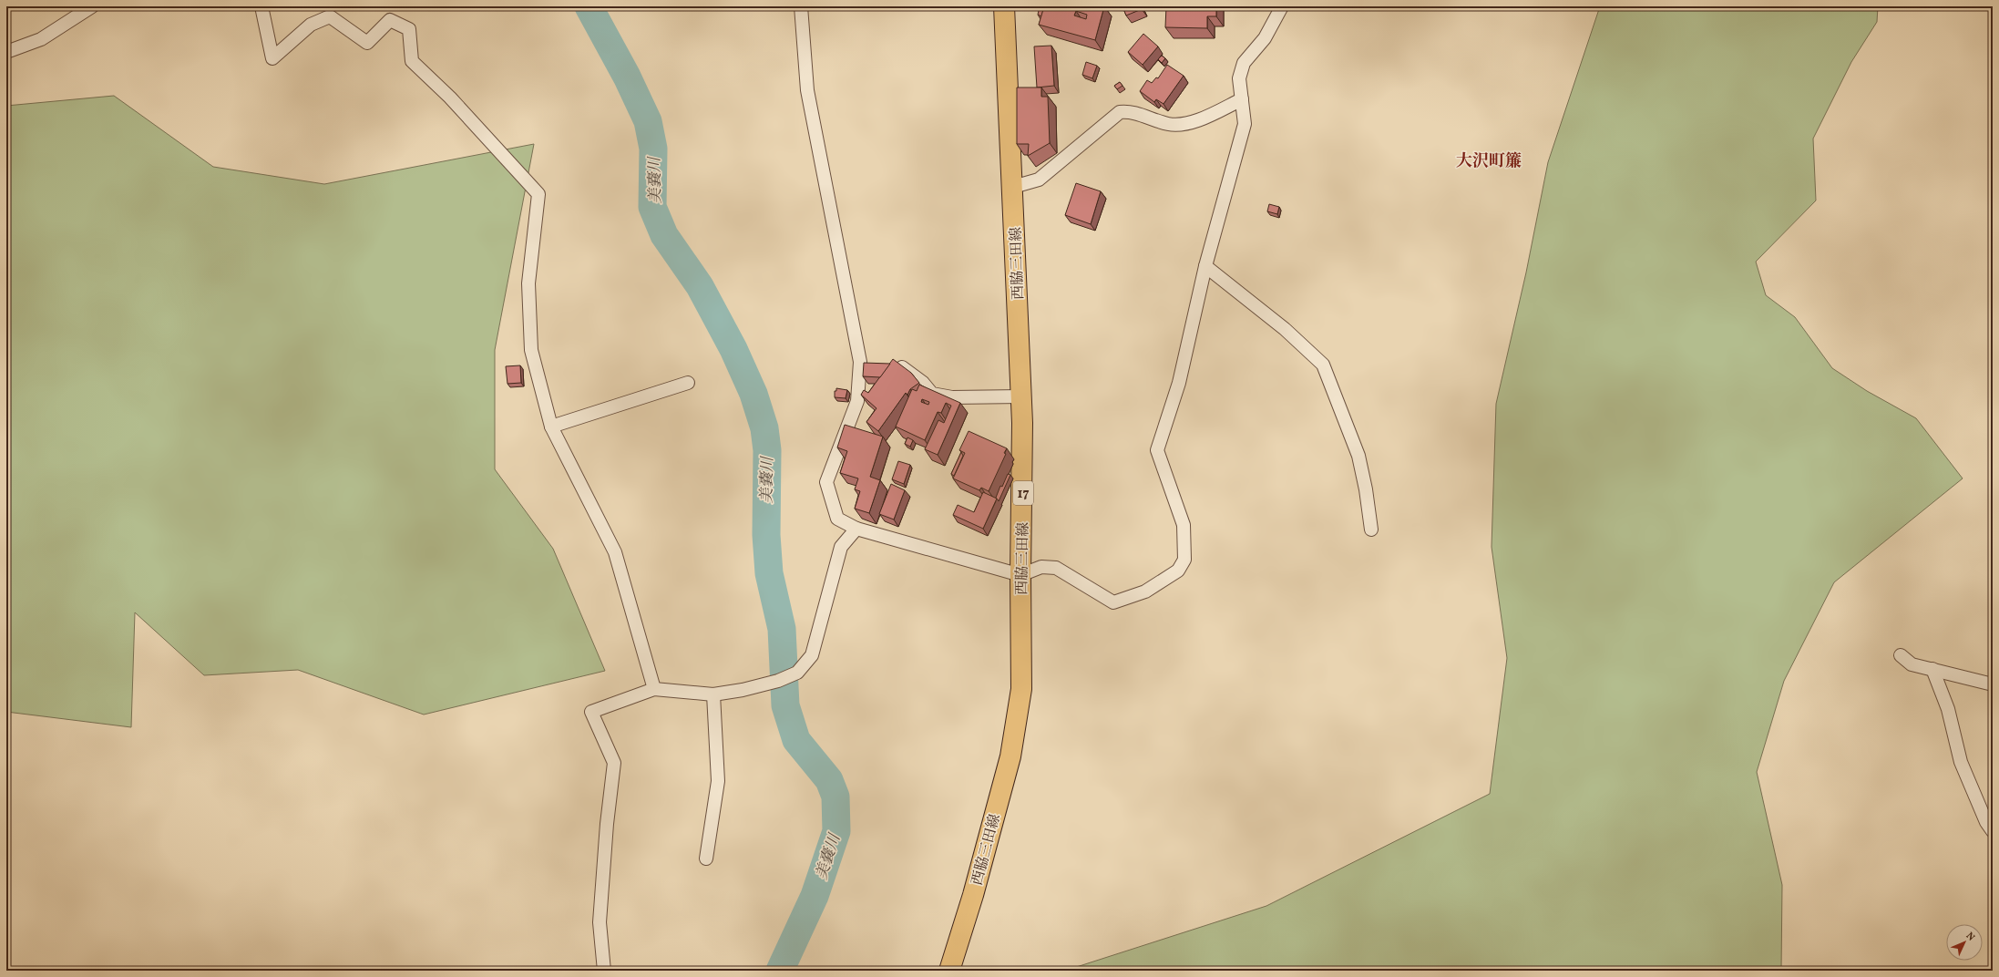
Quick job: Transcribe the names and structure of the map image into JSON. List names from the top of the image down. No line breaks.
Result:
{"streets":{"main road":["西脇三田線","17"]},"districts":["大沢町簾"],"water":["美嚢川"],"north":"top right"}
